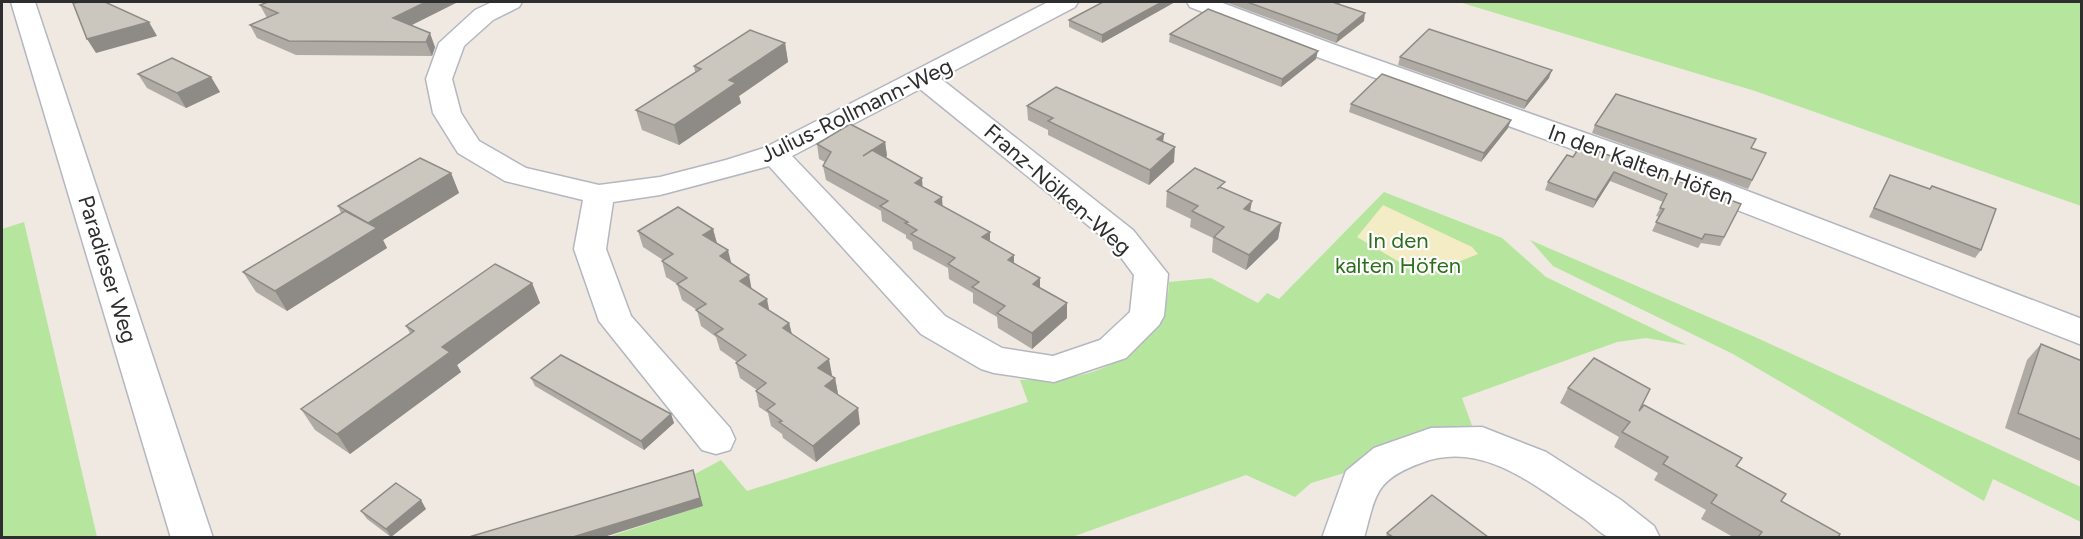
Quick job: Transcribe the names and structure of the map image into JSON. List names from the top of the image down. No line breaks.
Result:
{"streets":{"street":["Julius-Rollmann-Weg","In den Kalten Höfen","Franz-Nölken-Weg","Paradieser Weg"]},"crossings":[["Julius-Rollmann-Weg","Franz-Nölken-Weg"]],"parks":["In den kalten Höfen"]}
